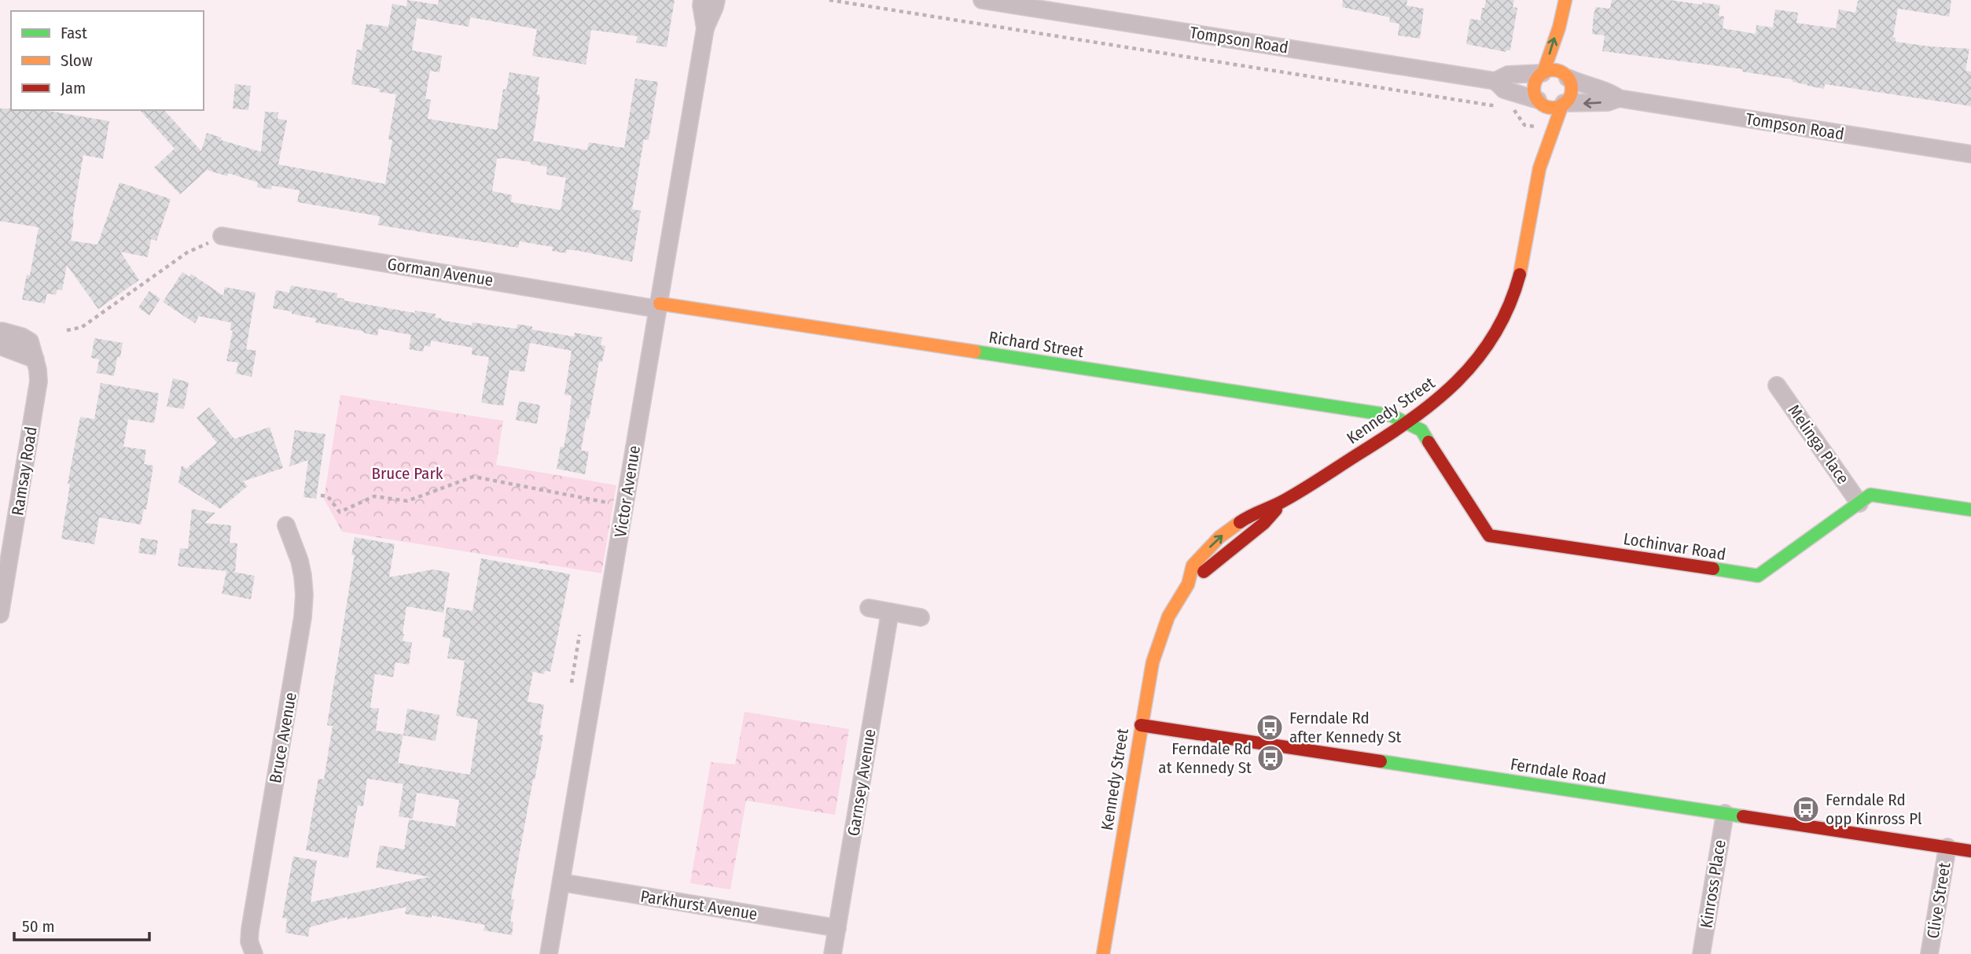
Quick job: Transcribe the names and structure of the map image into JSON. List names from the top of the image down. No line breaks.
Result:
{"streets":{"street":["Tompson Road","Gorman Avenue","Richard Street","Kennedy Street","Melinga Place","Ramsay Road","Victor Avenue","Lochinvar Road","Bruce Avenue","Ferndale Road","Garnsey Avenue","Kinross Place","Clive Street","Parkhurst Avenue"]},"crossings":[["Tompson Road","Kennedy Street"],["Gorman Avenue","Richard Street"],["Gorman Avenue","Victor Avenue"],["Richard Street","Kennedy Street"],["Richard Street","Victor Avenue"],["Richard Street","Lochinvar Road"],["Kennedy Street","Lochinvar Road"],["Kennedy Street","Ferndale Road"],["Melinga Place","Lochinvar Road"],["Victor Avenue","Parkhurst Avenue"],["Ferndale Road","Kinross Place"],["Ferndale Road","Clive Street"],["Garnsey Avenue","Parkhurst Avenue"]],"parks":["Bruce Park"],"places":{"bus stop":["Ferndale Rd after Kennedy St","Ferndale Rd at Kennedy St","Ferndale Rd opp Kinross Pl"]},"legend":["Fast","Slow","Jam"],"scale_bar":"50 m"}
